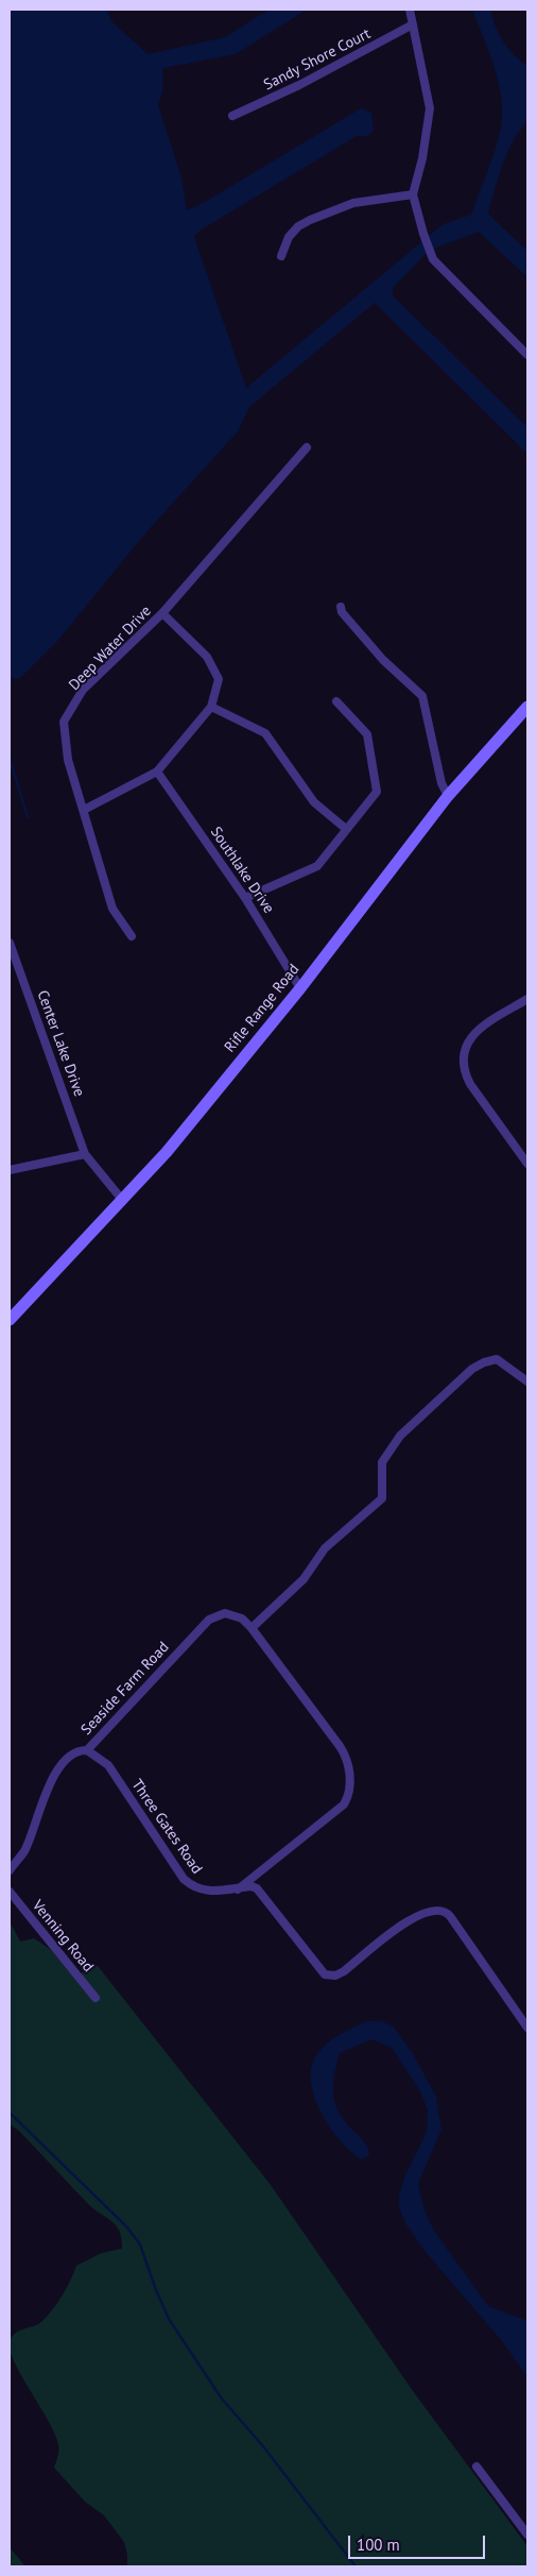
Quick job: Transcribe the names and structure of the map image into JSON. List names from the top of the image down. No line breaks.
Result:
{"streets":{"main road":["Rifle Range Road"],"street":["Sandy Shore Court","Deep Water Drive","Southlake Drive","Center Lake Drive","Seaside Farm Road","Three Gates Road","Venning Road"]},"crossings":[["Southlake Drive","Rifle Range Road"],["Rifle Range Road","Center Lake Drive"],["Seaside Farm Road","Three Gates Road"]],"scale_bar":"100 m"}
